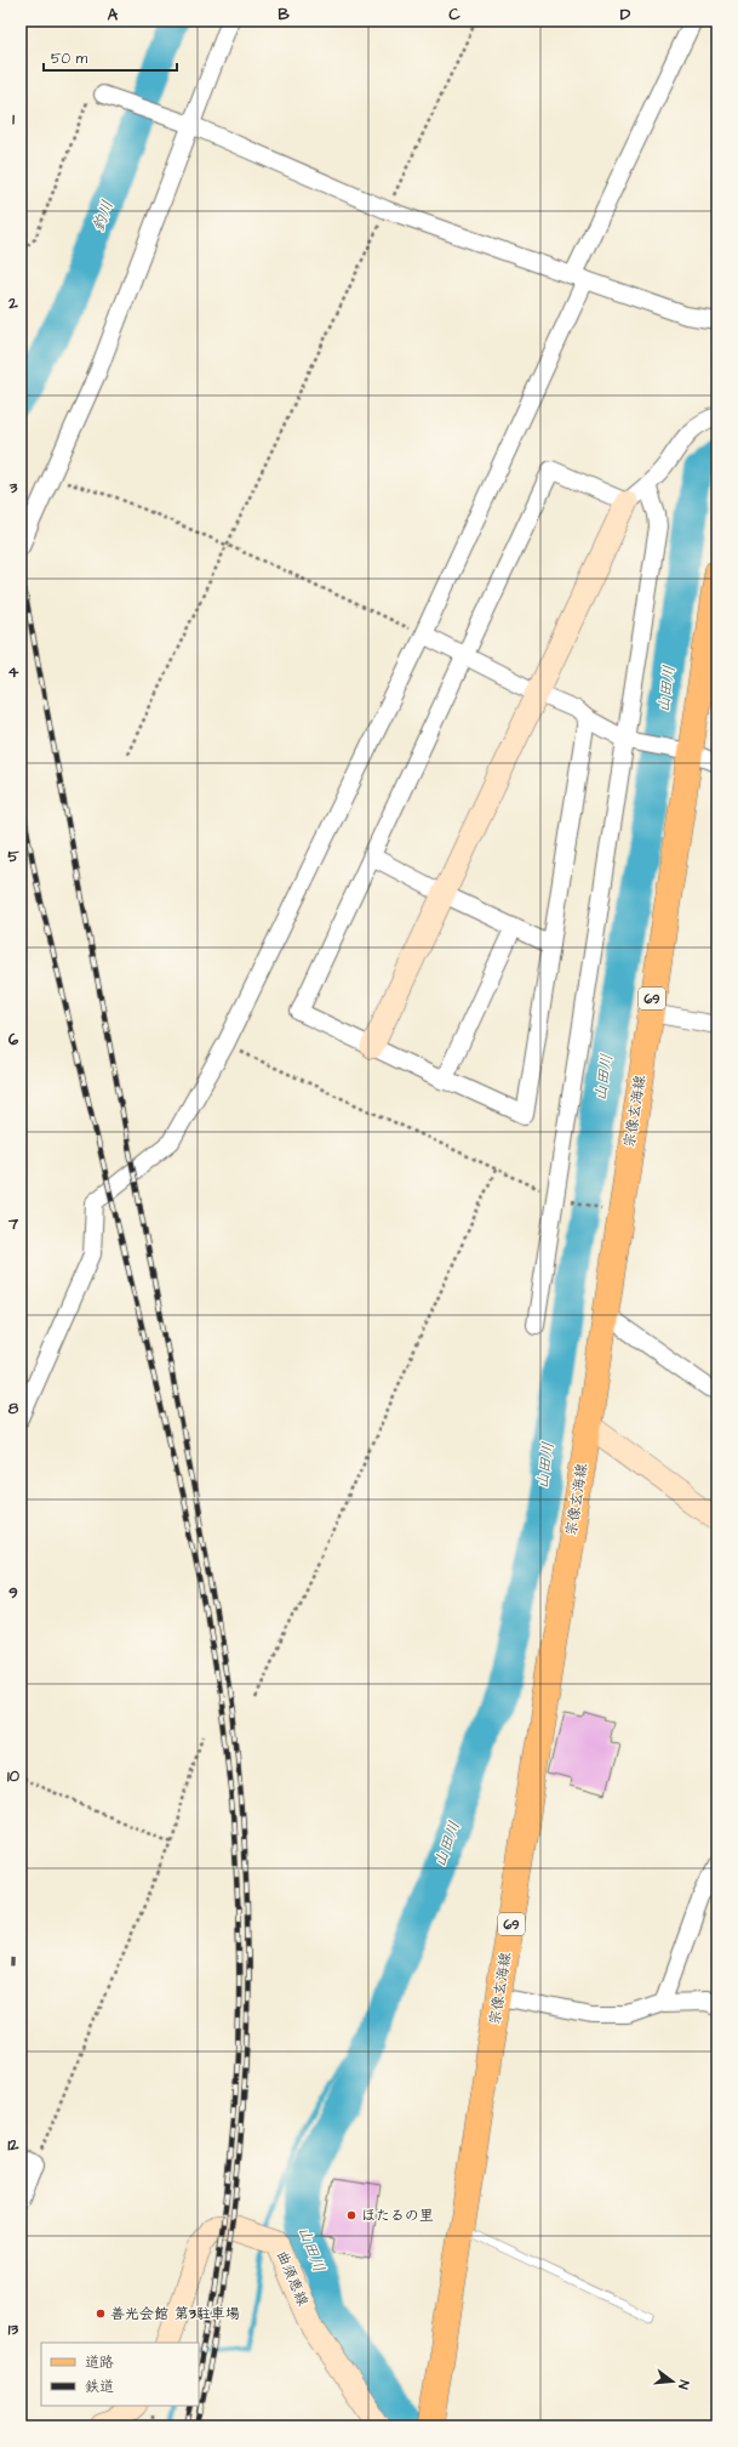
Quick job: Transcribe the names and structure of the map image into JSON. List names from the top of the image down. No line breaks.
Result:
{"streets":{"main road":["69","宗像玄海線"],"street":["曲須恵線"]},"water":["釣川","山田川"],"places":["ほたるの里","善光会館 第3駐車場"],"legend":["道路","鉄道"],"scale_bar":"50 m","north":"right","grid":{"columns":["A","B","C","D"],"rows":["1","2","3","4","5","6","7","8","9","10","11","12","13"]}}
